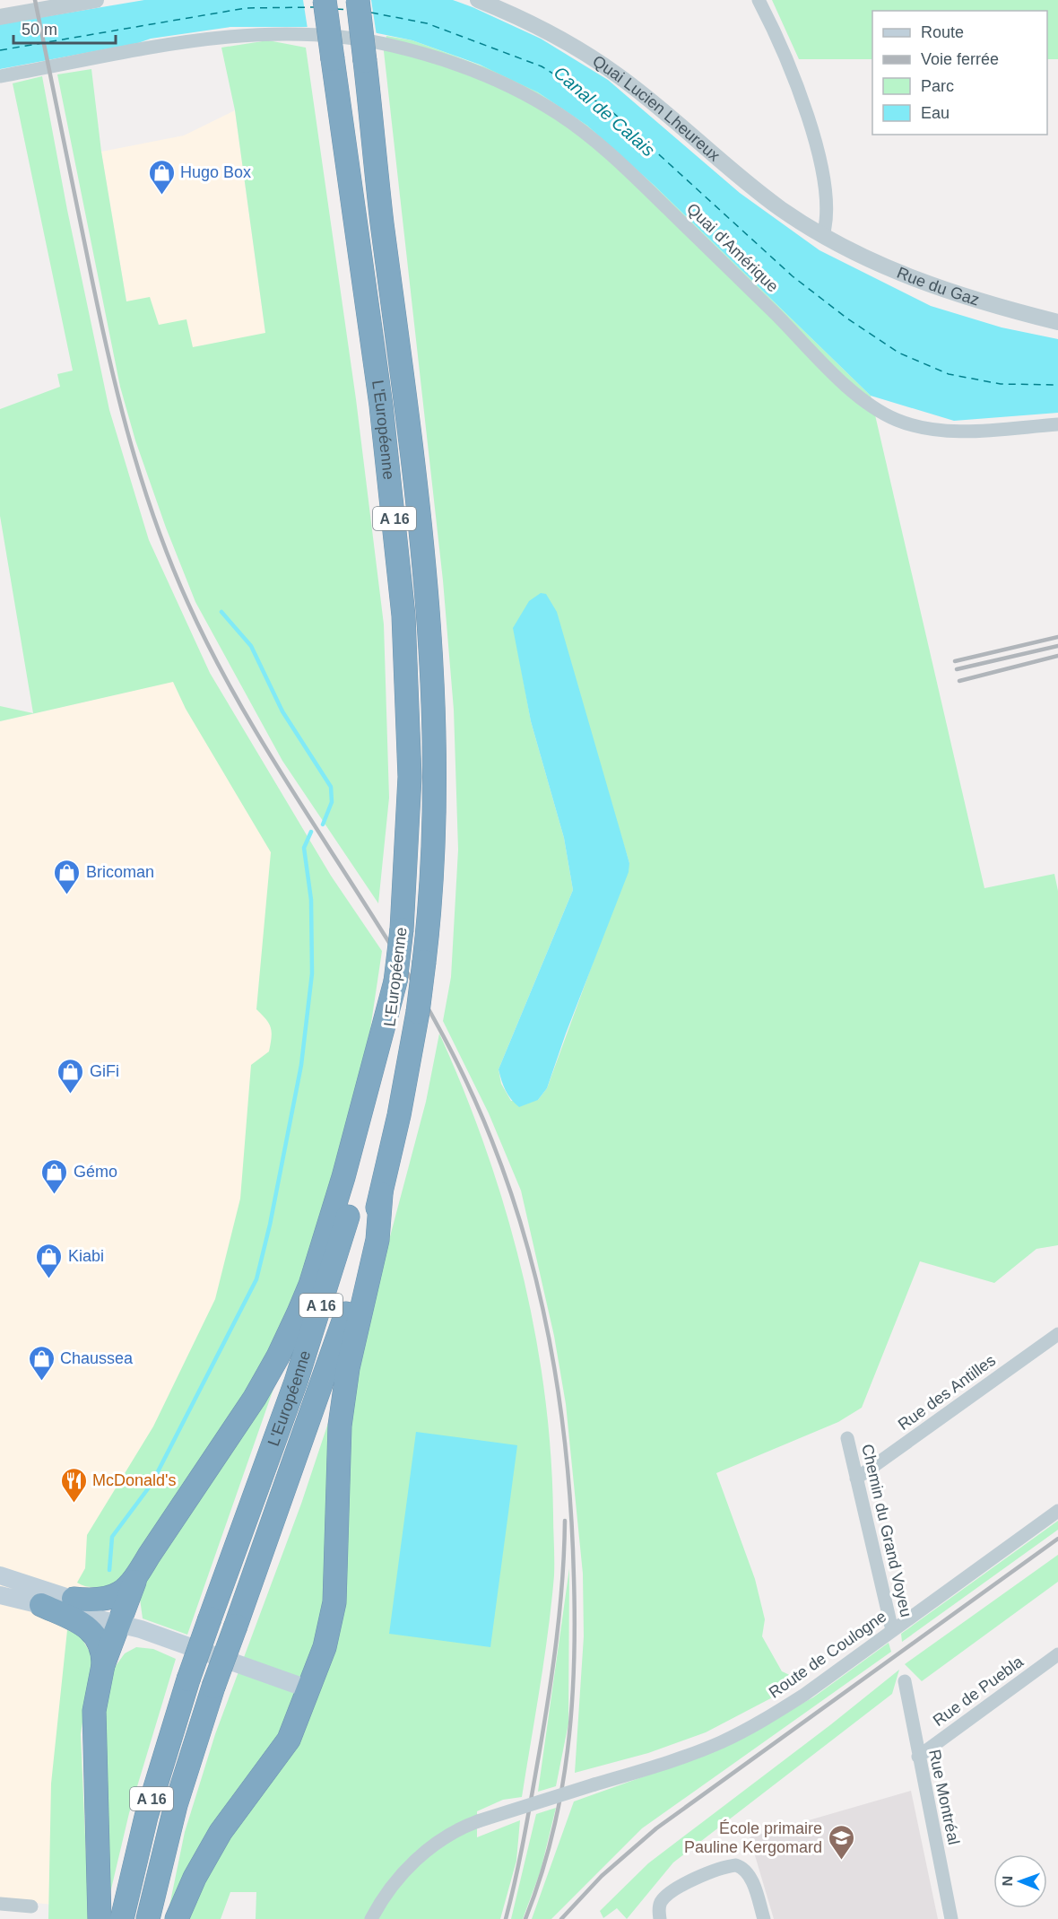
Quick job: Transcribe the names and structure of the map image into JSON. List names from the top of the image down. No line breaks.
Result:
{"streets":{"highway":["L'Européenne","A 16"],"street":["Quai Lucien Lheureux","Quai d'Amérique","Rue du Gaz","Rue des Antilles","Chemin du Grand Voyeu","Route de Coulogne","Rue de Puebla","Rue Montréal"]},"crossings":[["Quai Lucien Lheureux","Rue du Gaz"],["Rue des Antilles","Chemin du Grand Voyeu"],["Chemin du Grand Voyeu","Route de Coulogne"],["Rue de Puebla","Rue Montréal"]],"water":["Canal de Calais"],"places":{"shop":["Hugo Box","Bricoman","GiFi","Gémo","Kiabi","Chaussea"],"restaurant":["McDonald's"],"school or university":["École primaire Pauline Kergomard"]},"legend":["Route","Voie ferrée","Parc","Eau"],"scale_bar":"50 m","north":"left"}
